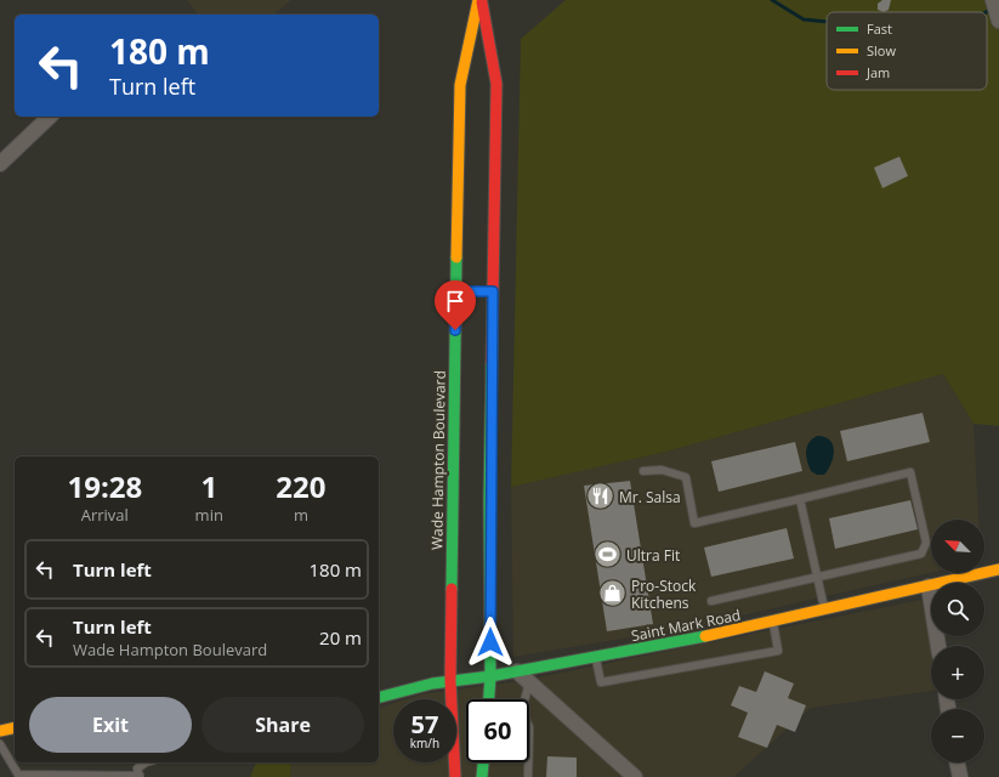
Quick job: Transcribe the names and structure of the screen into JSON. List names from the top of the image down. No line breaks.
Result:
{"streets":{"main road":["Wade Hampton Boulevard","Saint Mark Road"]},"crossings":[["Wade Hampton Boulevard","Saint Mark Road"]],"places":{"restaurant":["Mr. Salsa"],"sports":["Ultra Fit"],"shop":["Pro-Stock Kitchens"]},"legend":["Fast","Slow","Jam"],"north":"top left","page":{"turn":["180 m","Turn left"],"eta":["19:28","Arrival","1","min","220","m"],"map_buttons":["+","−"],"list":[{"name":"Turn left","value":"180 m"},{"name":"Turn left","note":"Wade Hampton Boulevard","value":"20 m"}],"buttons":["Exit","Share"],"speed":"57 km/h","limit":"60"}}
